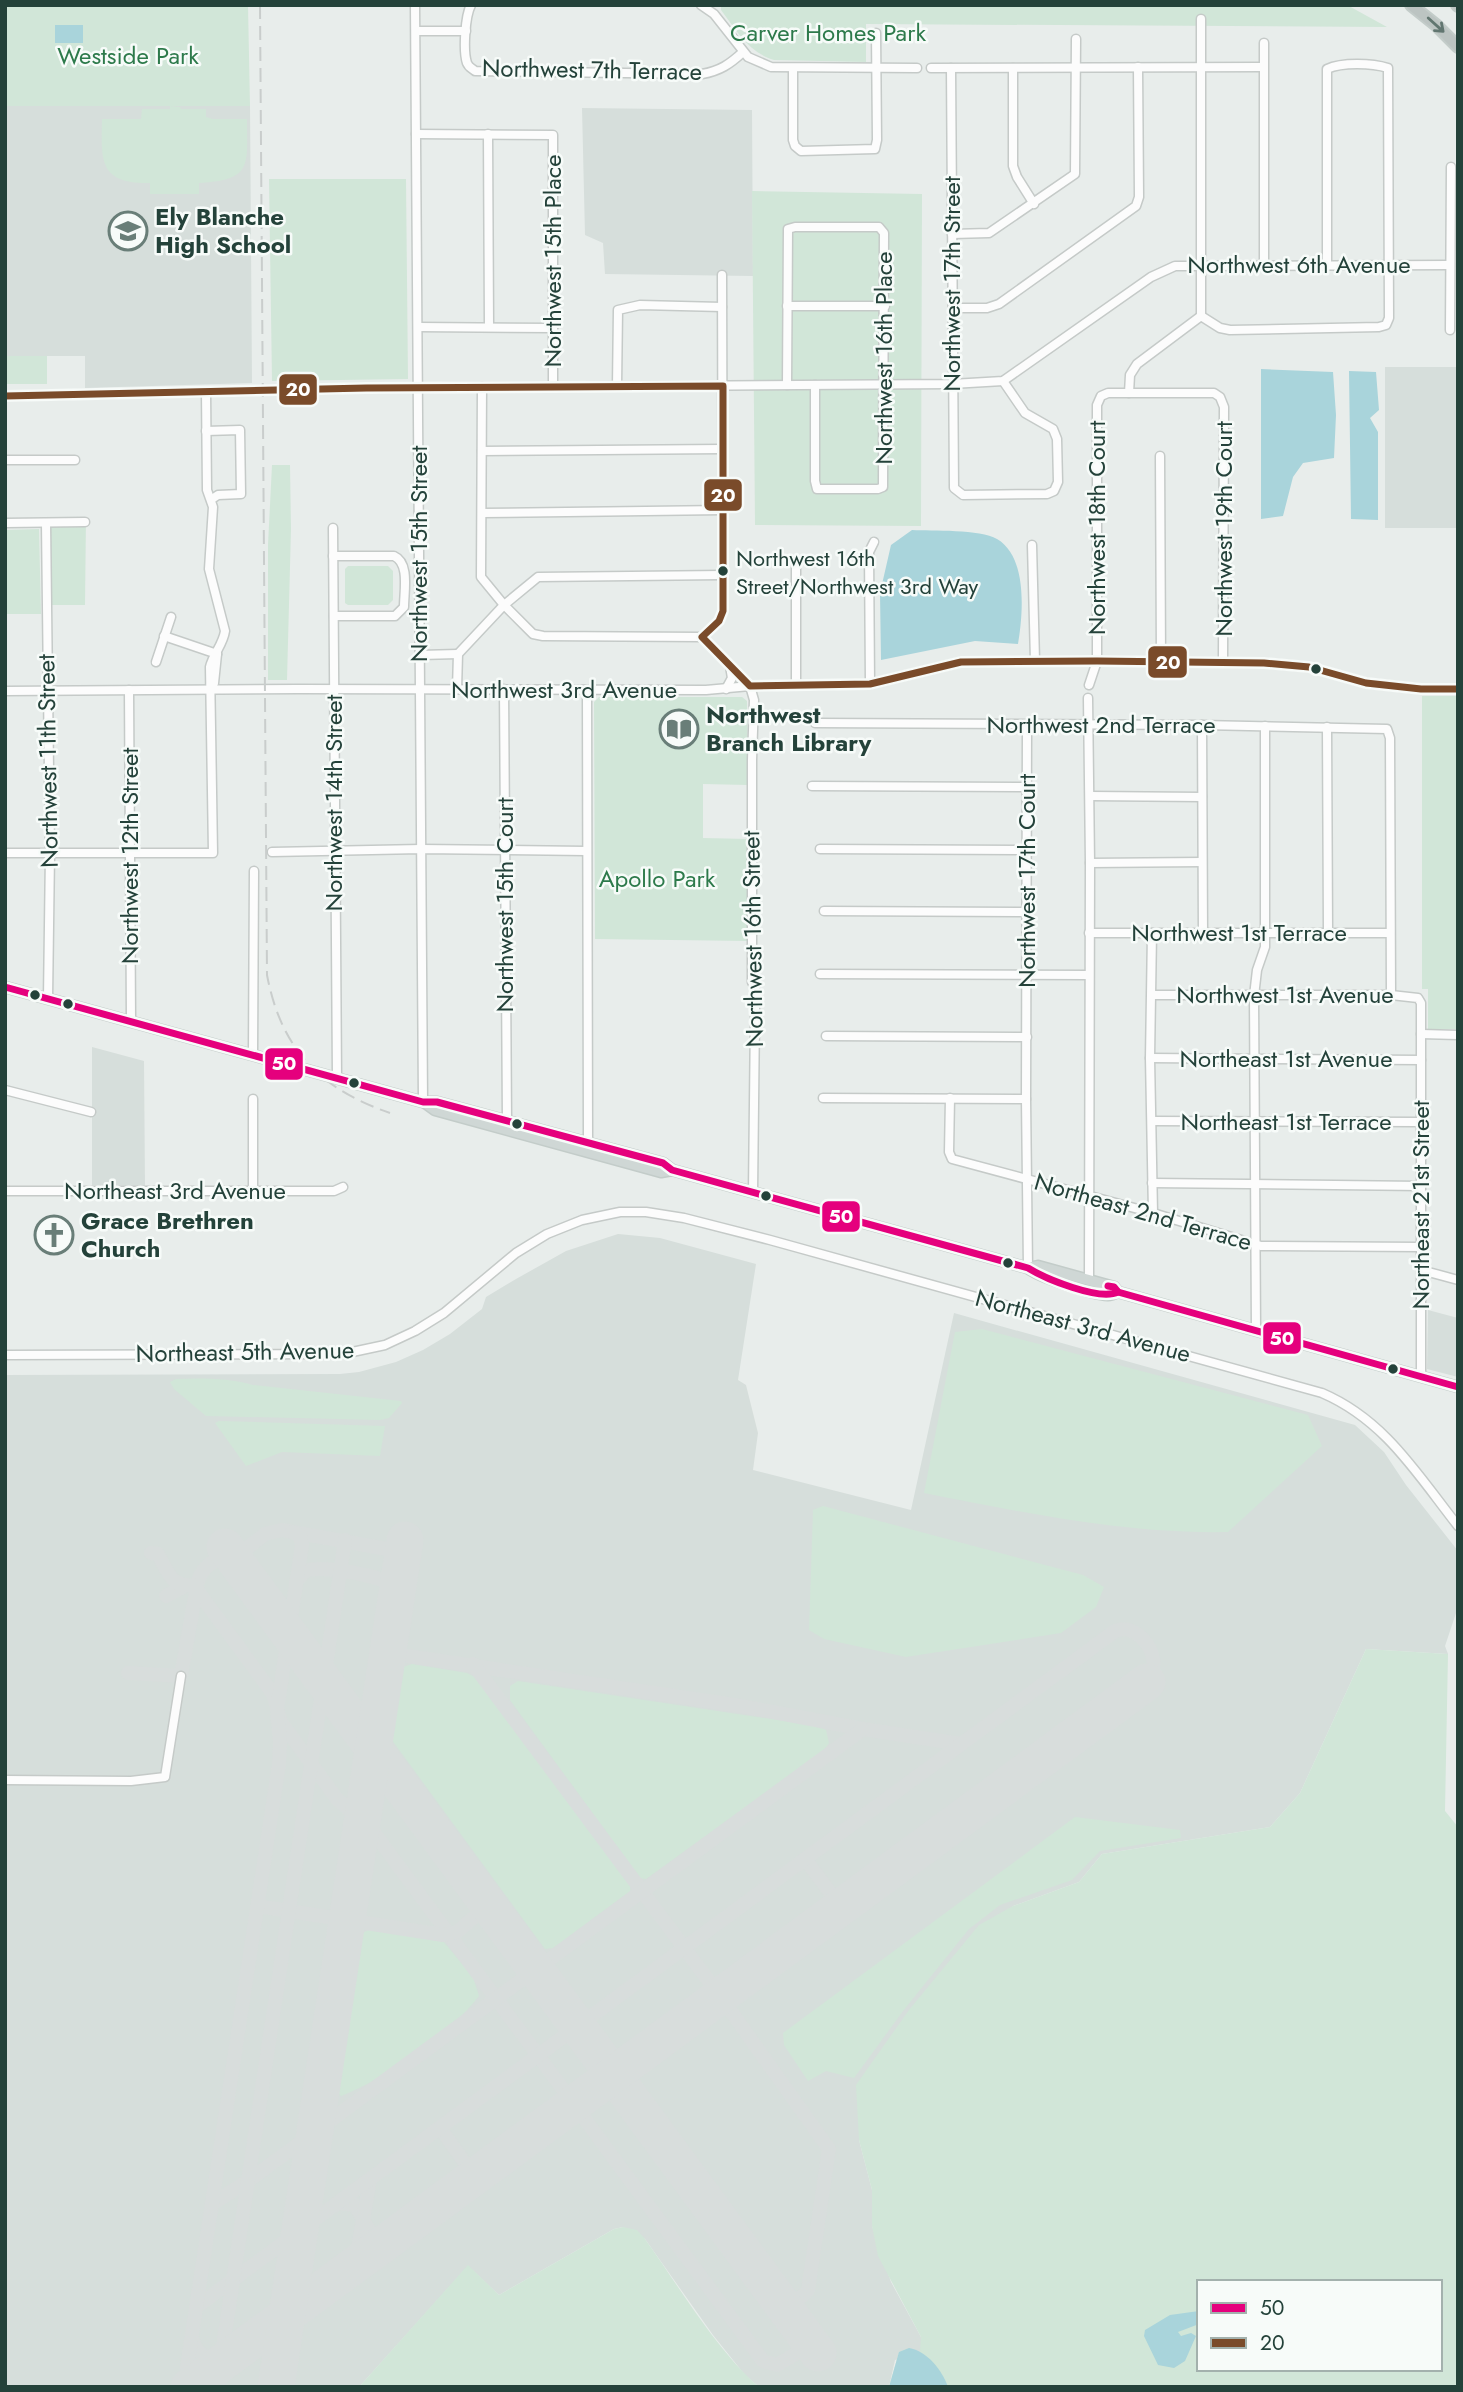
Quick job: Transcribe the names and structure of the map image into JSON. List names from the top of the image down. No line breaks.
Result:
{"streets":{"street":["Northwest 7th Terrace","Northwest 15th Place","Northwest 6th Avenue","Northwest 17th Street","Northwest 16th Place","Northwest 18th Court","Northwest 19th Court","Northwest 15th Street","Northwest 3rd Avenue","Northwest 2nd Terrace","Northwest 11th Street","Northwest 14th Street","Northwest 12th Street","Northwest 17th Court","Northwest 15th Court","Northwest 1st Terrace","Northwest 16th Street","Northwest 1st Avenue","Northeast 1st Avenue","Northeast 1st Terrace","Northeast 3rd Avenue","Northeast 21st Street","Northeast 2nd Terrace","Northeast 5th Avenue"]},"crossings":[["Northwest 7th Terrace","Northwest 15th Street"],["Northwest 6th Avenue","Northwest 17th Street"],["Northwest 18th Court","Northwest 19th Court"],["Northwest 18th Court","Northwest 3rd Avenue"],["Northwest 19th Court","Northwest 3rd Avenue"],["Northwest 15th Street","Northwest 3rd Avenue"],["Northwest 3rd Avenue","Northwest 11th Street"],["Northwest 3rd Avenue","Northwest 14th Street"],["Northwest 3rd Avenue","Northwest 12th Street"],["Northwest 3rd Avenue","Northwest 15th Court"],["Northwest 3rd Avenue","Northwest 16th Street"],["Northwest 2nd Terrace","Northwest 17th Court"],["Northwest 2nd Terrace","Northwest 1st Terrace"],["Northwest 17th Court","Northeast 2nd Terrace"],["Northwest 1st Avenue","Northeast 21st Street"],["Northeast 1st Avenue","Northeast 21st Street"],["Northeast 1st Terrace","Northeast 21st Street"],["Northeast 3rd Avenue","Northeast 5th Avenue"],["Northeast 21st Street","Northeast 2nd Terrace"]],"parks":["Carver Homes Park","Westside Park","Apollo Park"],"places":{"school or university":["Ely Blanche High School"],"other":["Northwest 16th Street/Northwest 3rd Way"],"library":["Northwest Branch Library"],"church":["Grace Brethren Church"]},"lines":["transit line 20","transit line 50"],"legend":["50","20"]}
